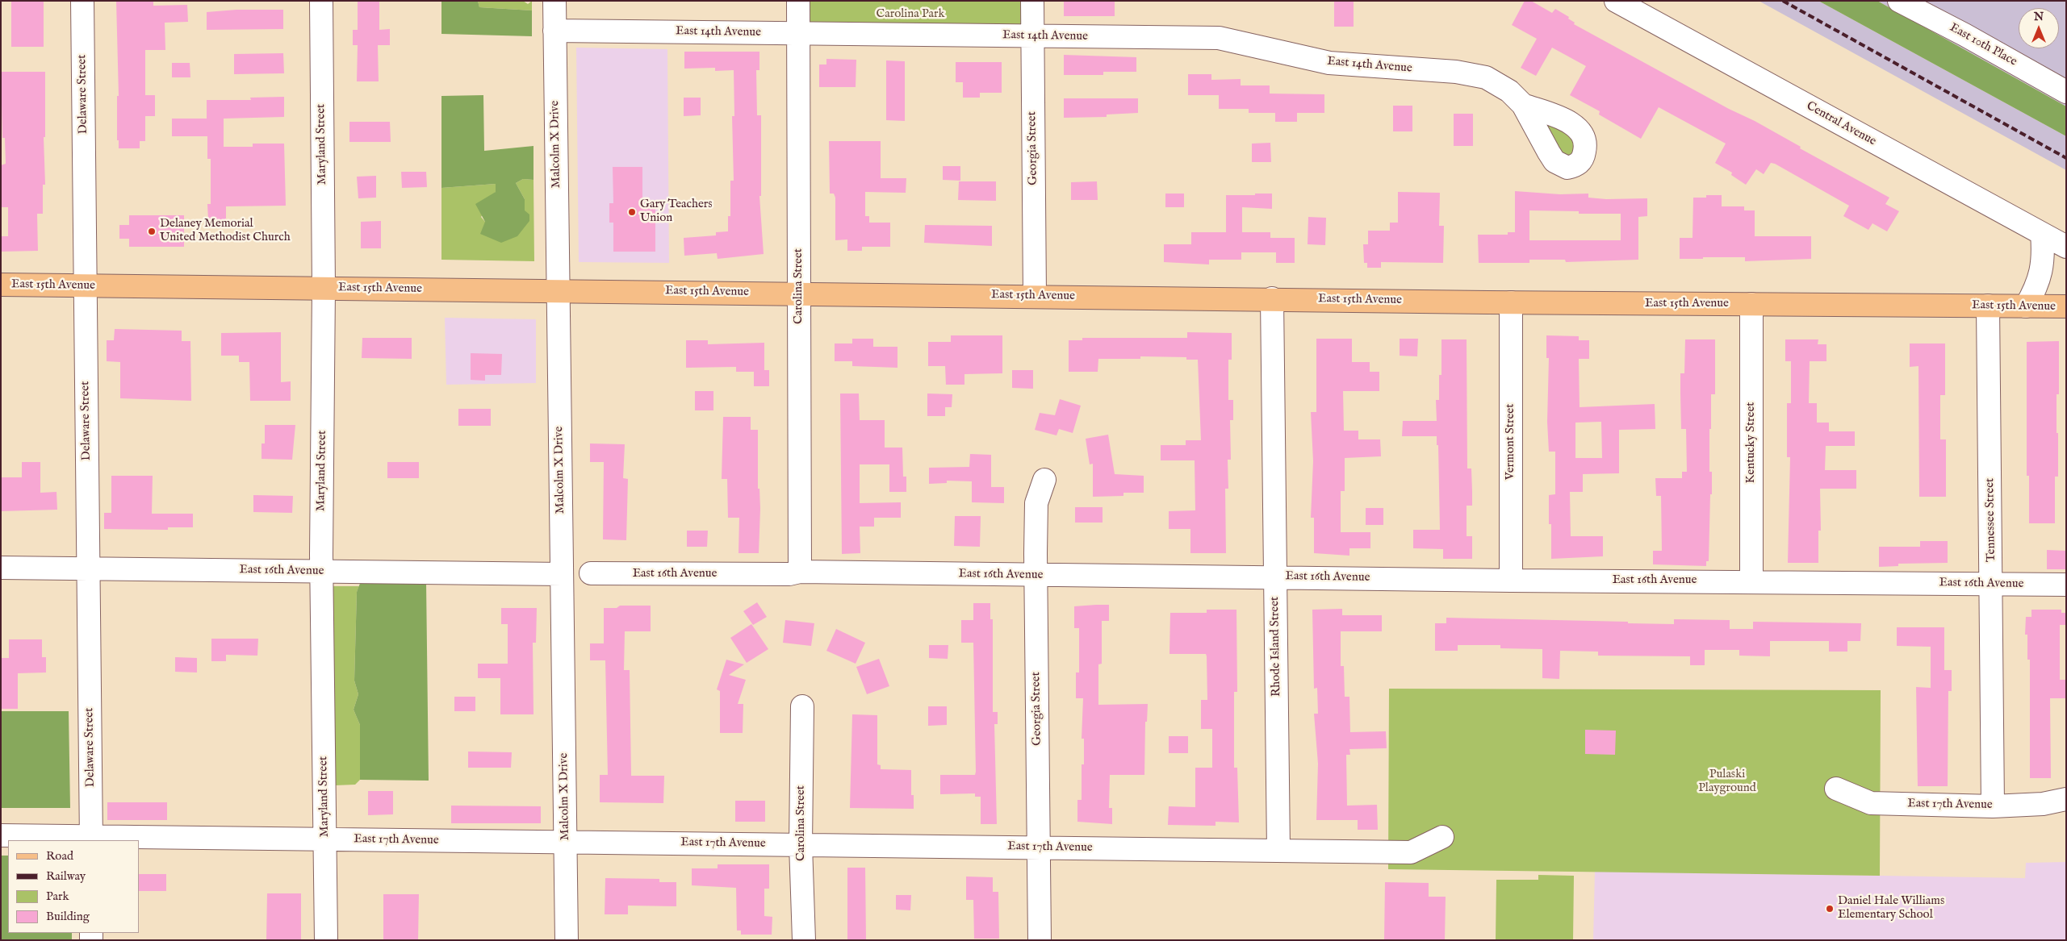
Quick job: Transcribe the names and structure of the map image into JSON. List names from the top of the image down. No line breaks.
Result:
{"streets":{"main road":["East 15th Avenue"],"street":["East 14th Avenue","East 10th Place","Delaware Street","Central Avenue","Maryland Street","Malcolm X Drive","Georgia Street","Carolina Street","Vermont Street","Kentucky Street","Tennessee Street","East 16th Avenue","Rhode Island Street","East 17th Avenue"]},"crossings":[["East 14th Avenue","Malcolm X Drive"],["East 14th Avenue","Georgia Street"],["East 14th Avenue","Carolina Street"],["Delaware Street","East 15th Avenue"],["Delaware Street","East 16th Avenue"],["Delaware Street","East 17th Avenue"],["Maryland Street","East 15th Avenue"],["Maryland Street","East 16th Avenue"],["Maryland Street","East 17th Avenue"],["Malcolm X Drive","East 15th Avenue"],["Malcolm X Drive","East 16th Avenue"],["Malcolm X Drive","East 17th Avenue"],["Georgia Street","East 15th Avenue"],["Georgia Street","East 16th Avenue"],["Georgia Street","East 17th Avenue"],["East 15th Avenue","Carolina Street"],["East 15th Avenue","Vermont Street"],["East 15th Avenue","Kentucky Street"],["East 15th Avenue","Tennessee Street"],["East 15th Avenue","Rhode Island Street"],["Carolina Street","East 16th Avenue"],["Carolina Street","East 17th Avenue"],["Vermont Street","East 16th Avenue"],["Kentucky Street","East 16th Avenue"],["Tennessee Street","East 16th Avenue"],["Tennessee Street","East 17th Avenue"],["East 16th Avenue","Rhode Island Street"],["Rhode Island Street","East 17th Avenue"]],"parks":["Carolina Park","Pulaski Playground"],"places":["Gary Teachers Union","Delaney Memorial United Methodist Church","Daniel Hale Williams Elementary School"],"legend":["Road","Railway","Park","Building"],"north":"top"}
